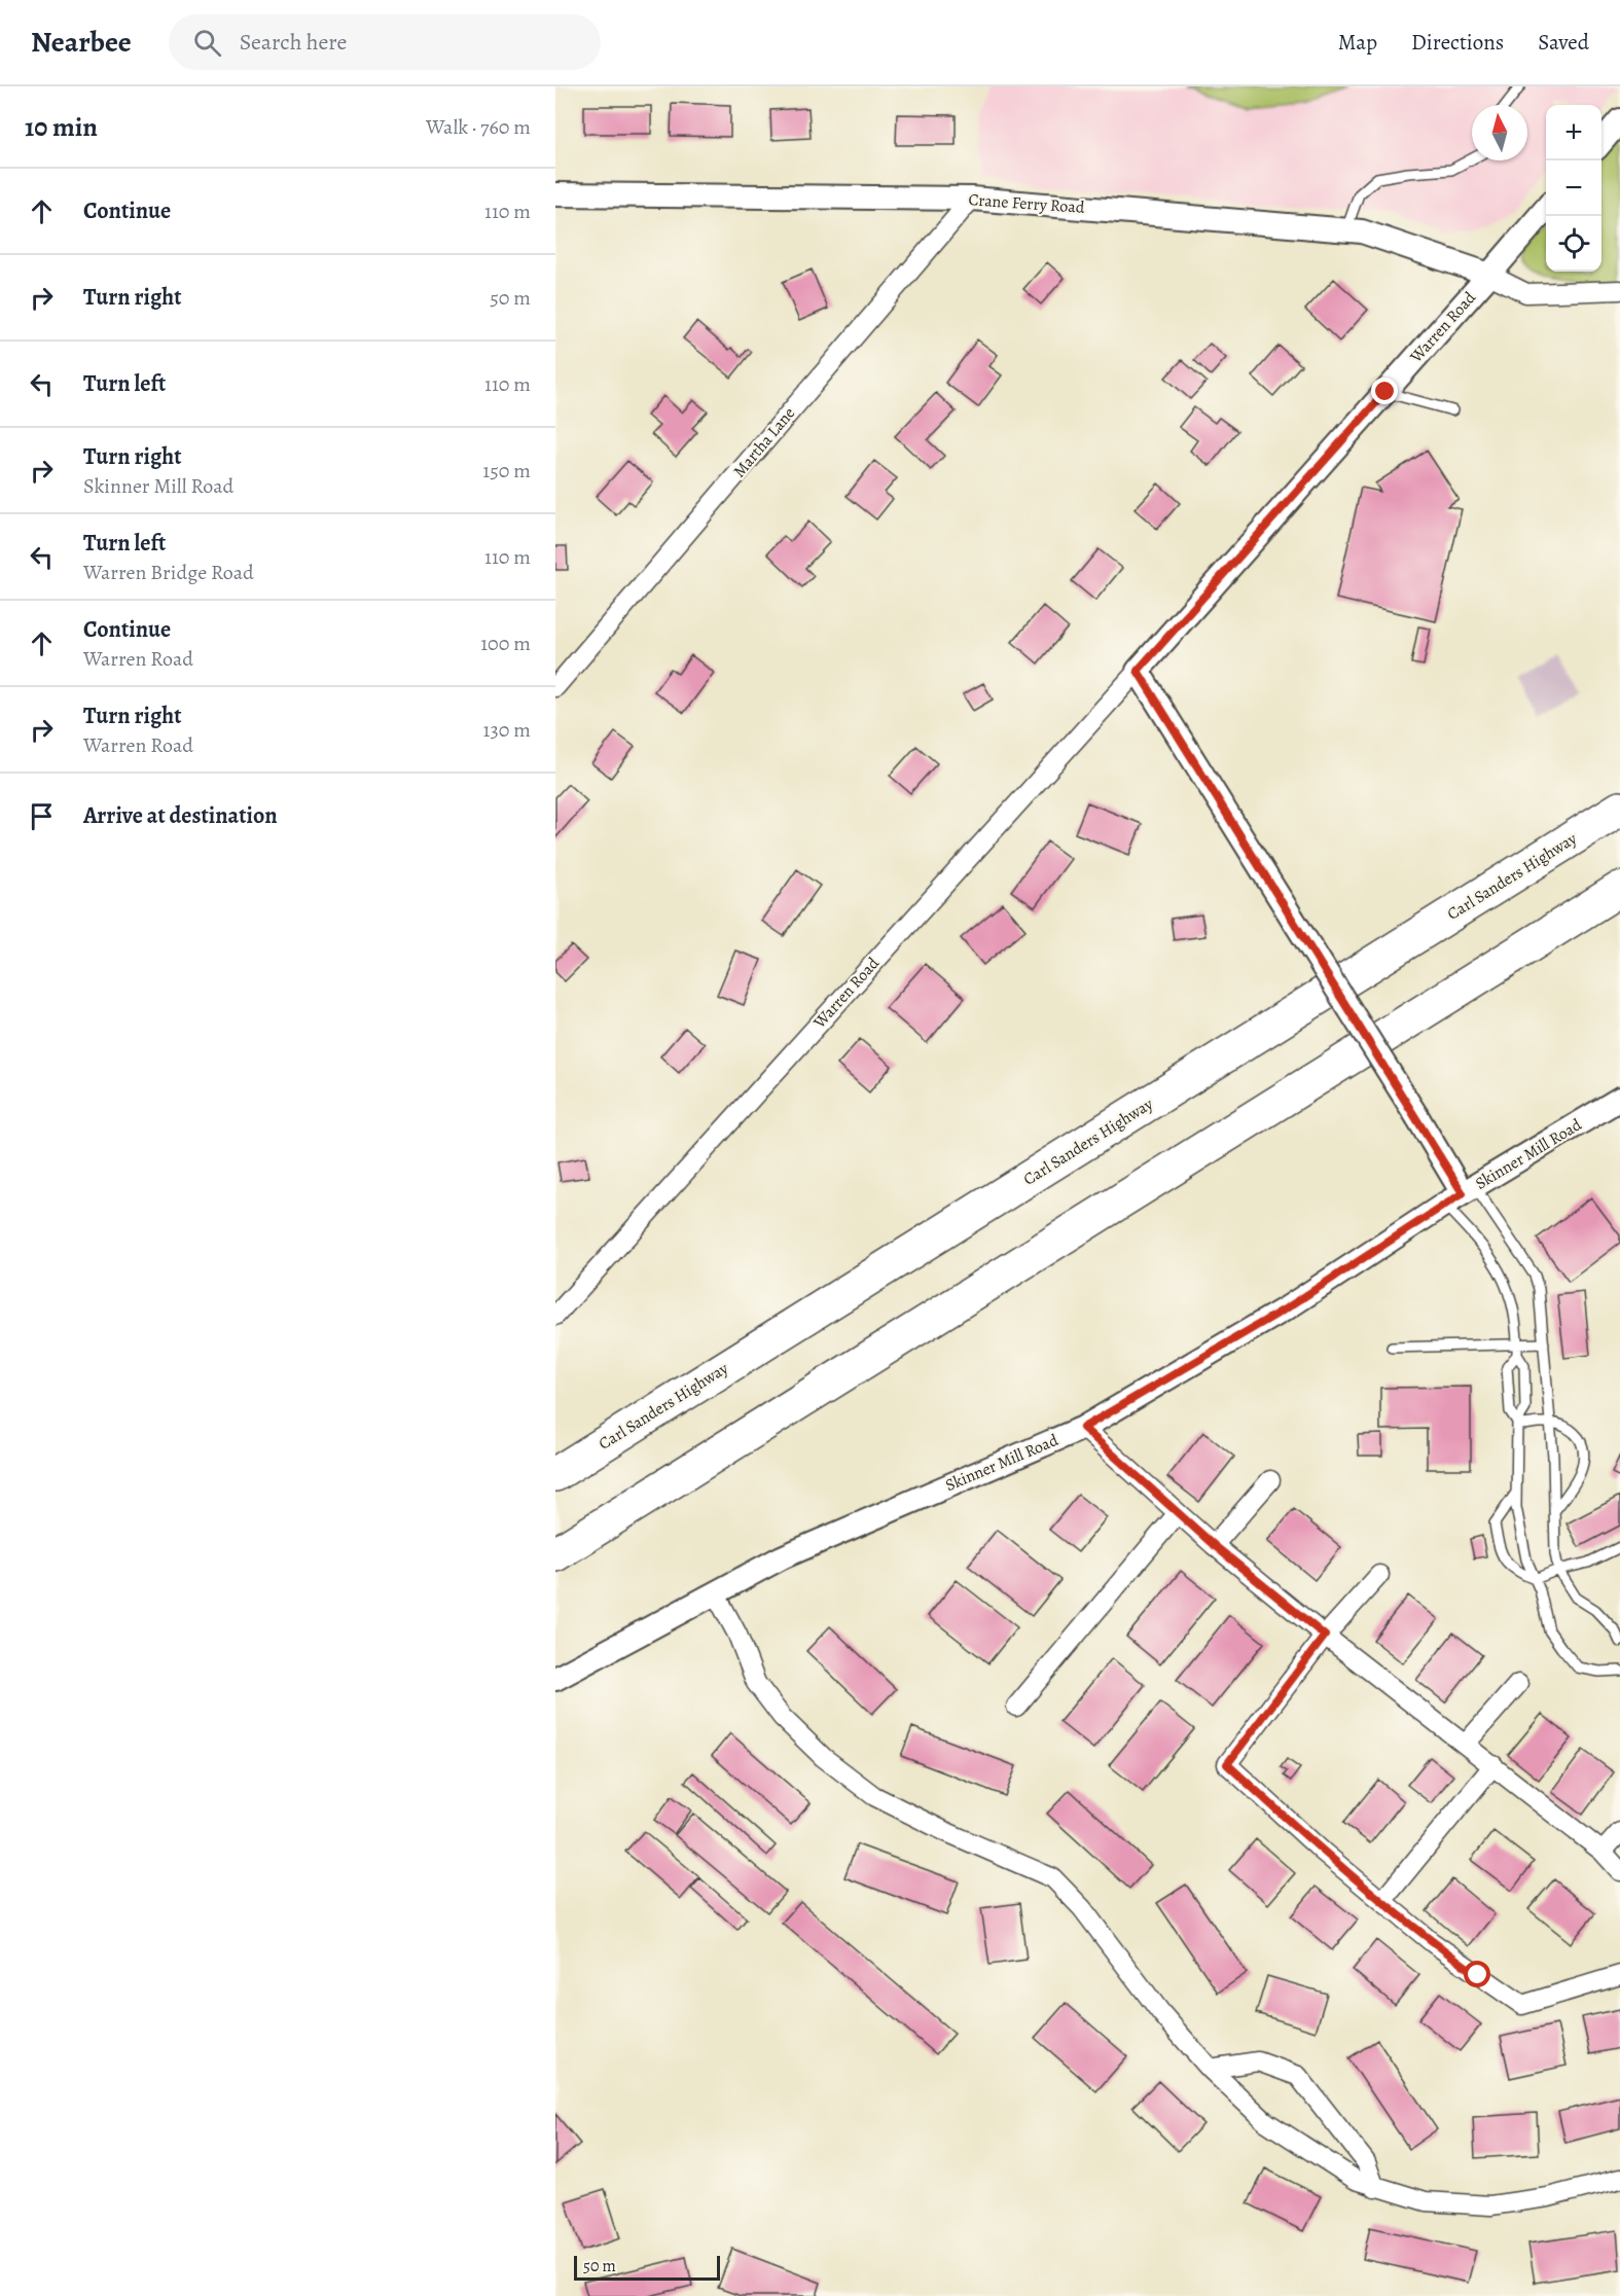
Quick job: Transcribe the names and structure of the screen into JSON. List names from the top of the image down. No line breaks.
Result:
{"streets":{"highway":["Carl Sanders Highway"],"street":["Crane Ferry Road","Warren Road","Martha Lane","Skinner Mill Road"]},"crossings":[["Crane Ferry Road","Warren Road"],["Crane Ferry Road","Martha Lane"]],"scale_bar":"50 m","north":"top","page":{"header":"Nearbee","search":"Search here","nav":["Map","Directions","Saved"],"heading":["10 min","Walk · 760 m"],"map_buttons":["+","−"],"list":[["Continue","110 m"],["Turn right","50 m"],["Turn left","110 m"],["Turn right","Skinner Mill Road","150 m"],["Turn left","Warren Bridge Road","110 m"],["Continue","Warren Road","100 m"],["Turn right","Warren Road","130 m"],"Arrive at destination"],"scale":"50 m"}}
